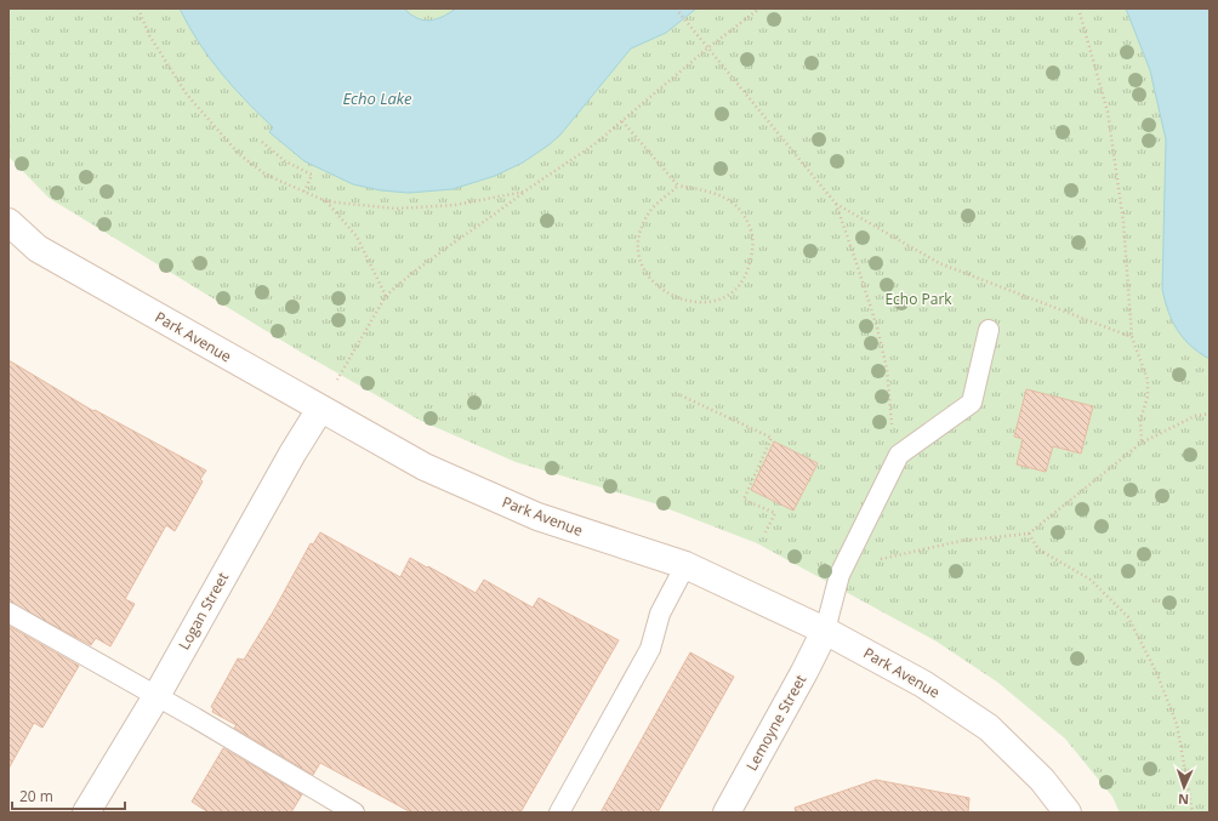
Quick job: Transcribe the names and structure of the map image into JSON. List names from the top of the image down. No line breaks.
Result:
{"streets":{"street":["Park Avenue","Logan Street","Lemoyne Street"]},"crossings":[["Park Avenue","Logan Street"],["Park Avenue","Lemoyne Street"]],"water":["Echo Lake"],"parks":["Echo Park"],"scale_bar":"20 m","north":"bottom"}
